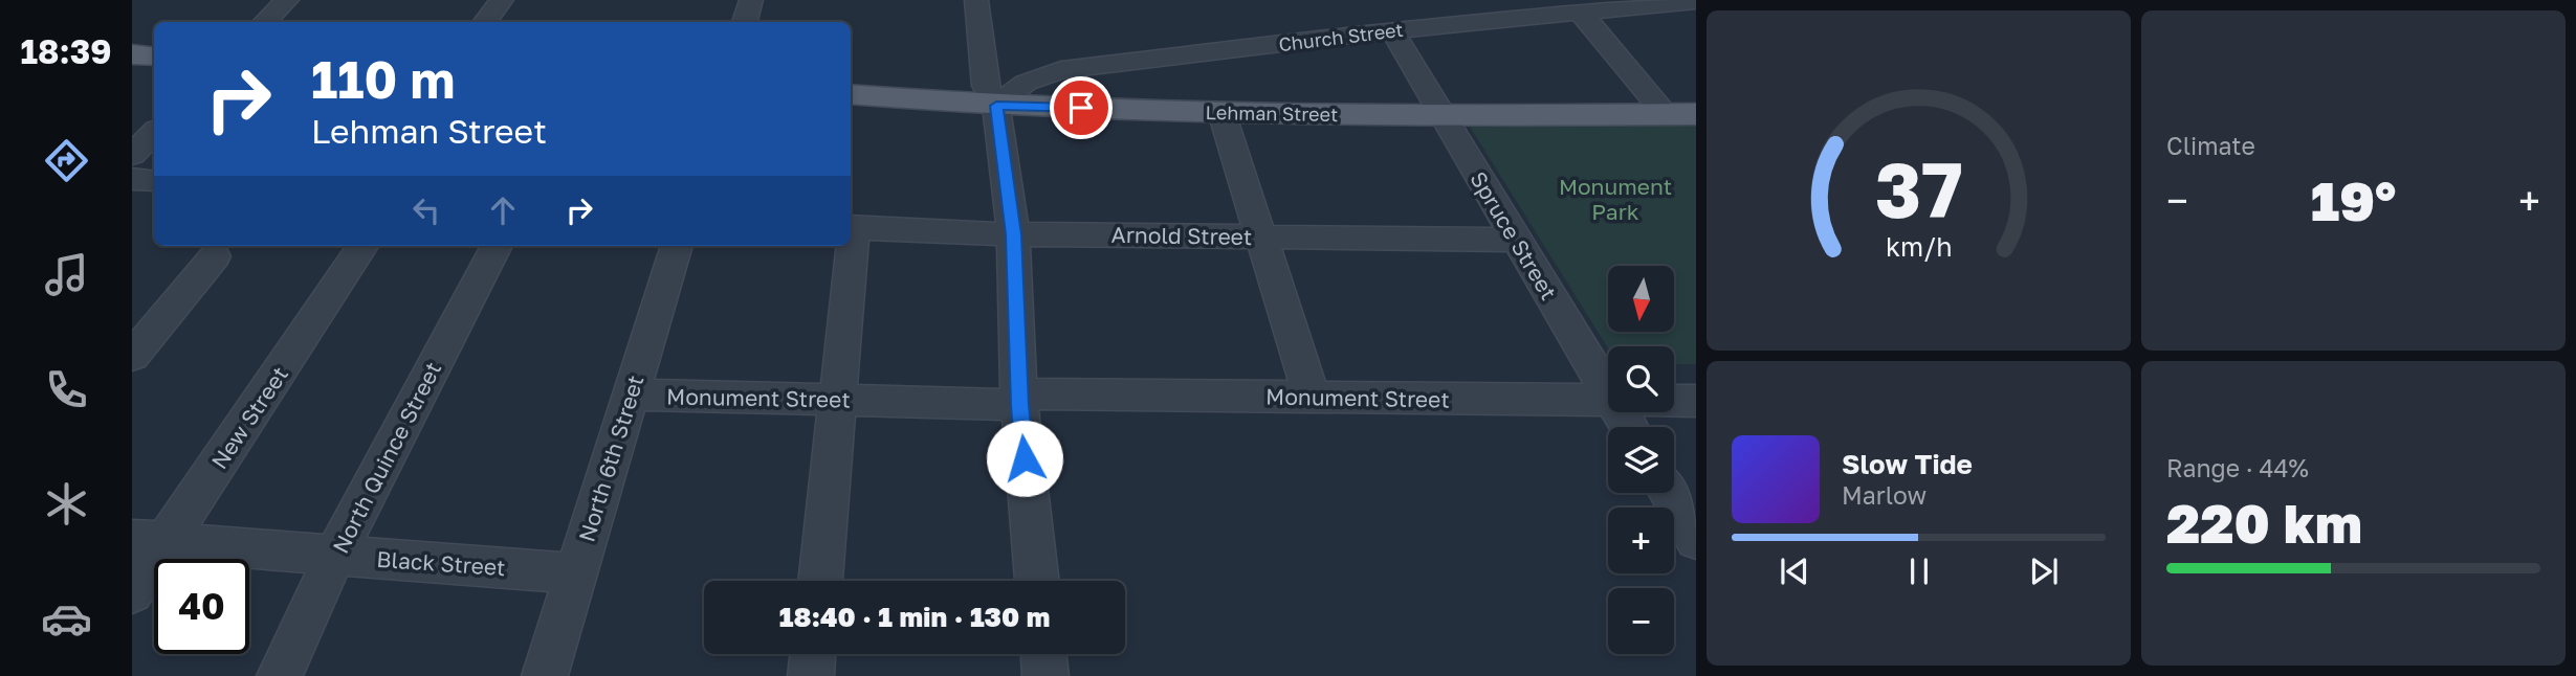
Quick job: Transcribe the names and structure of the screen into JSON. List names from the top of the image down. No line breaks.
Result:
{"streets":{"main road":["Lehman Street"],"street":["Church Street","Arnold Street","Spruce Street","Monument Street","New Street","North Quince Street","North 6th Street","Black Street"]},"crossings":[["Church Street","Lehman Street"],["Church Street","Spruce Street"],["Lehman Street","Spruce Street"],["Arnold Street","Spruce Street"],["Monument Street","North 6th Street"],["New Street","Black Street"],["North Quince Street","Black Street"],["North 6th Street","Black Street"]],"parks":["Monument Park"],"north":"bottom","page":{"tabs":"18:39","tile":["Climate",["Range · 44%","220 km"]],"turn":["110 m","Lehman Street"],"heat":["−","19°","+"],"map_buttons":["+","−"],"song":["Slow Tide","Marlow"],"limit":"40","trip":"18:40 · 1 min · 130 m","gauge":["37","km/h"]}}
